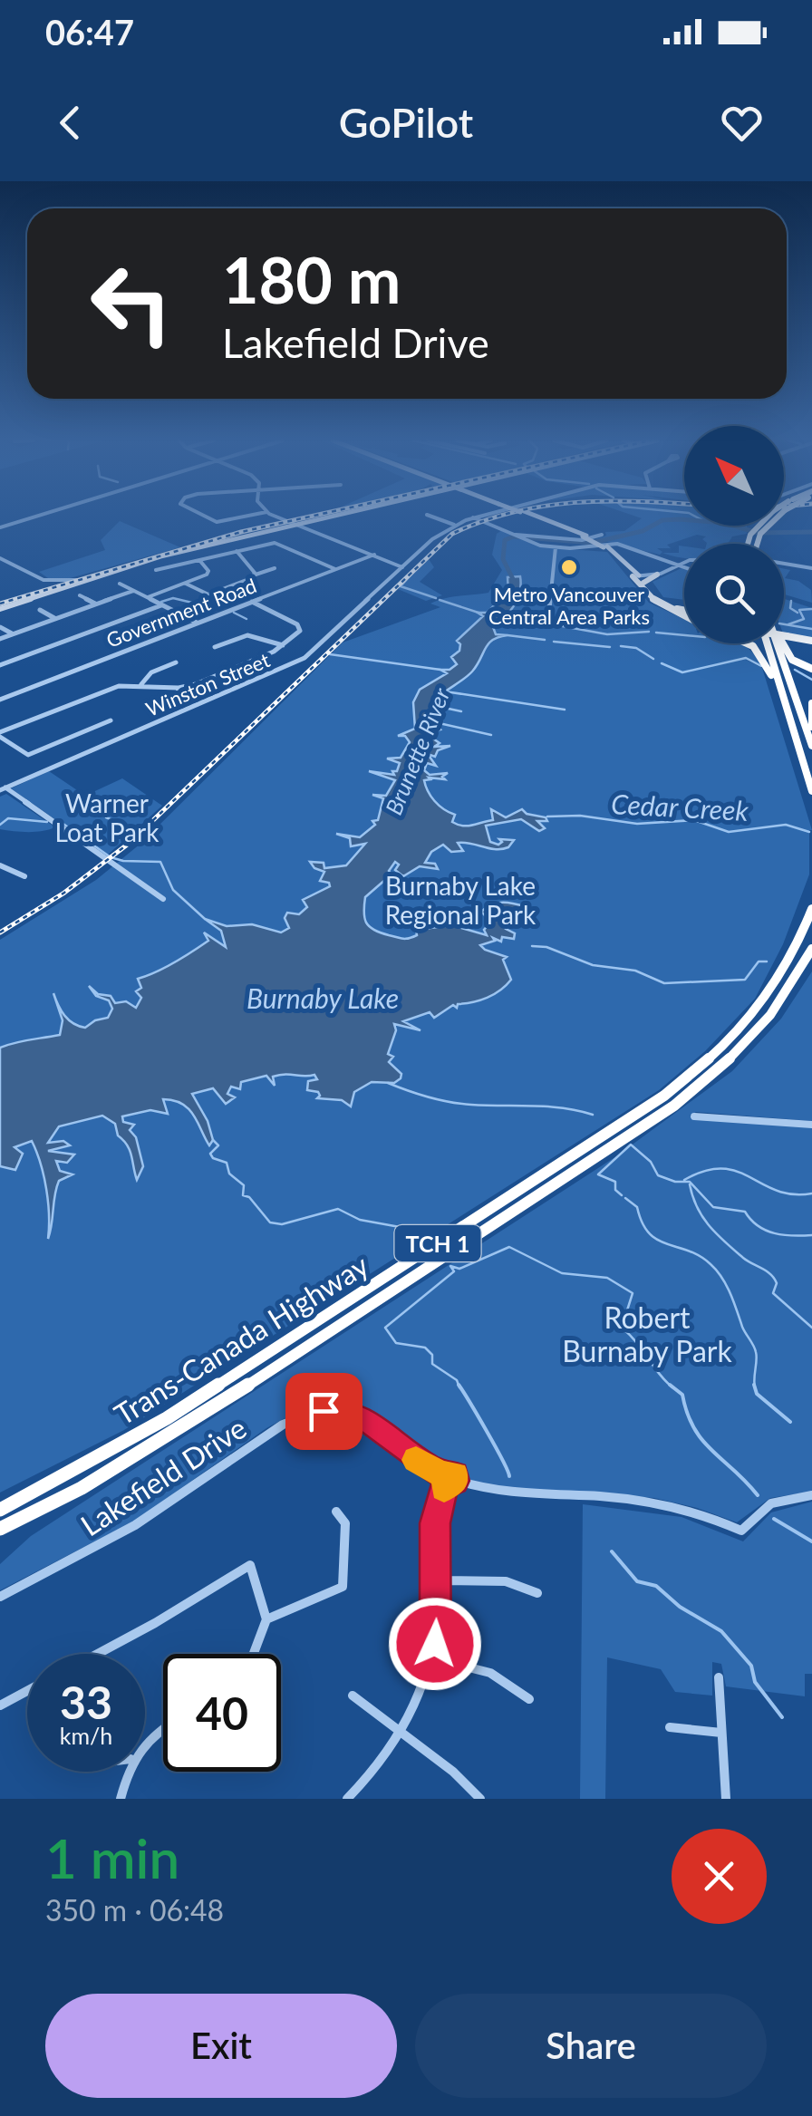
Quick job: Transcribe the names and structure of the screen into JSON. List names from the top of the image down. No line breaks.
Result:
{"streets":{"highway":["TCH 1","Trans-Canada Highway"],"street":["Government Road","Winston Street","Lakefield Drive"]},"water":["Brunette River","Cedar Creek","Burnaby Lake"],"parks":["Warner Loat Park","Burnaby Lake Regional Park","Robert Burnaby Park"],"places":["Metro Vancouver Central Area Parks"],"north":"top left","page":{"status":"06:47","header":"GoPilot","turn":["180 m","Lakefield Drive"],"speed":"33 km/h","limit":"40","heading":["1 min","350 m · 06:48"],"buttons":["Exit","Share"]}}
